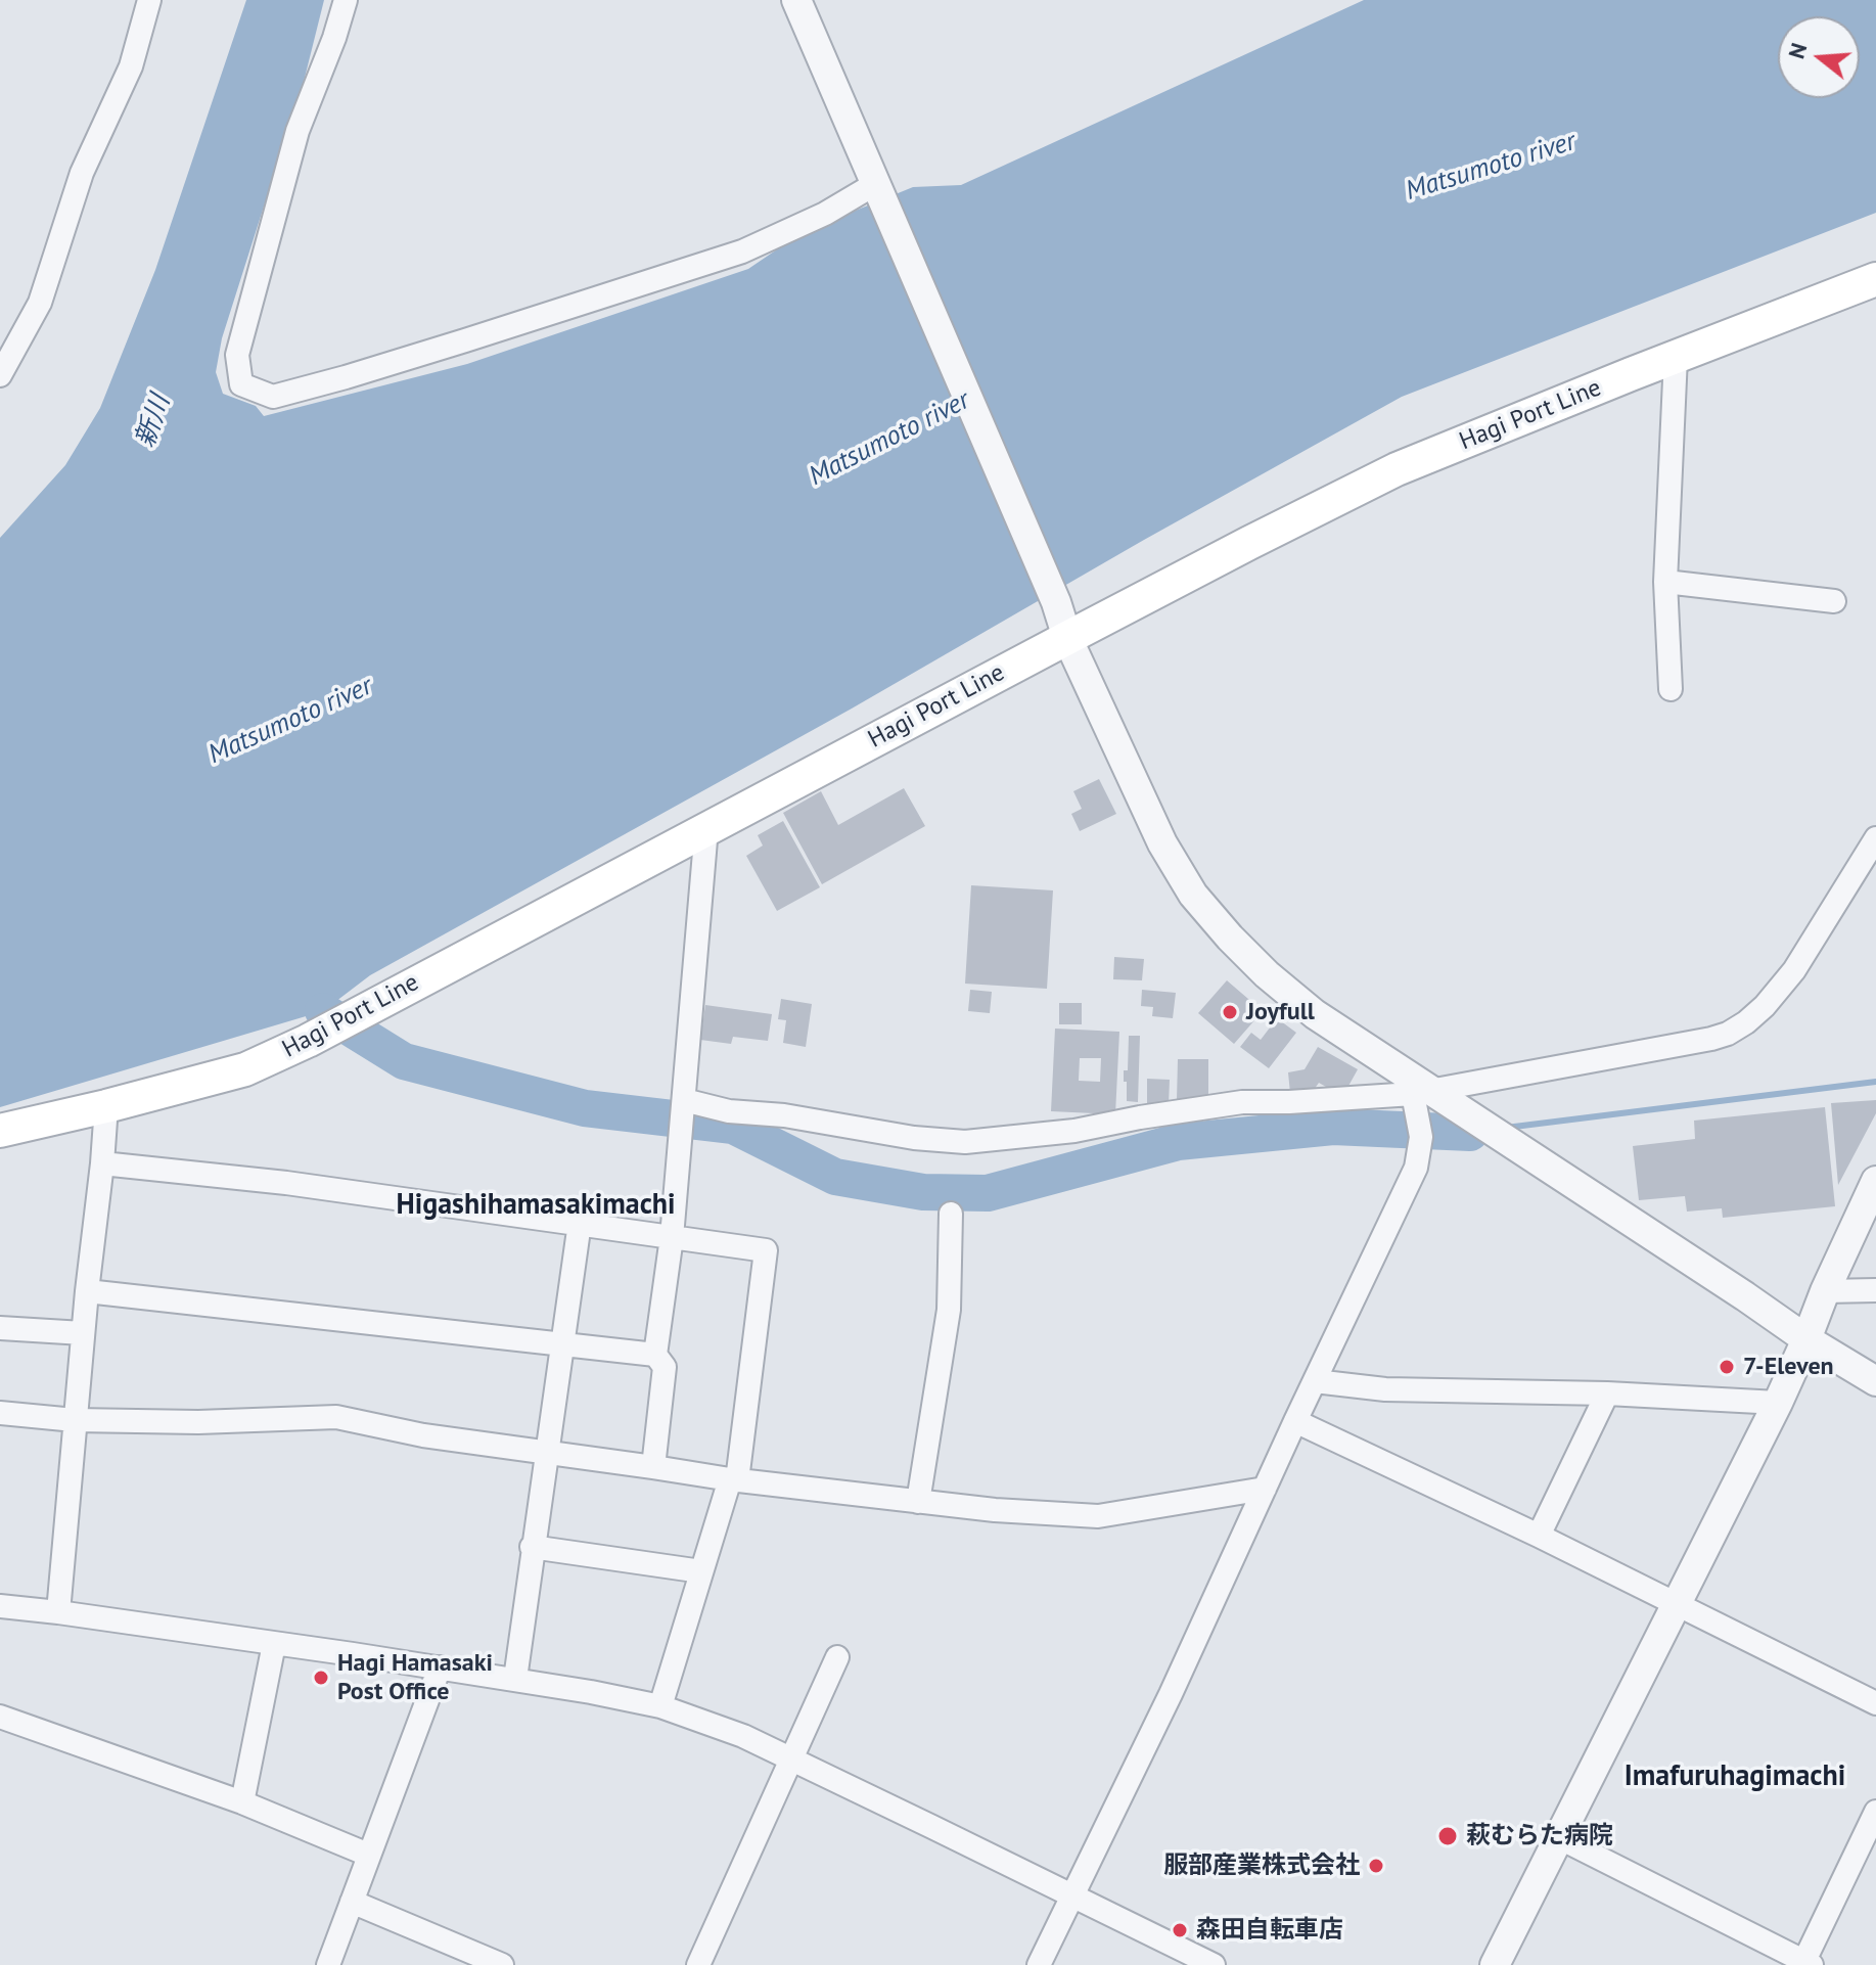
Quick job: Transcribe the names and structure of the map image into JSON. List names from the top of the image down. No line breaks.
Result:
{"streets":{"main road":["Hagi Port Line"]},"districts":["Higashihamasakimachi","Imafuruhagimachi"],"water":["Matsumoto river","新川"],"places":["Joyfull","7-Eleven","Hagi Hamasaki Post Office","萩むらた病院","服部産業株式会社","森田自転車店"],"north":"left"}
